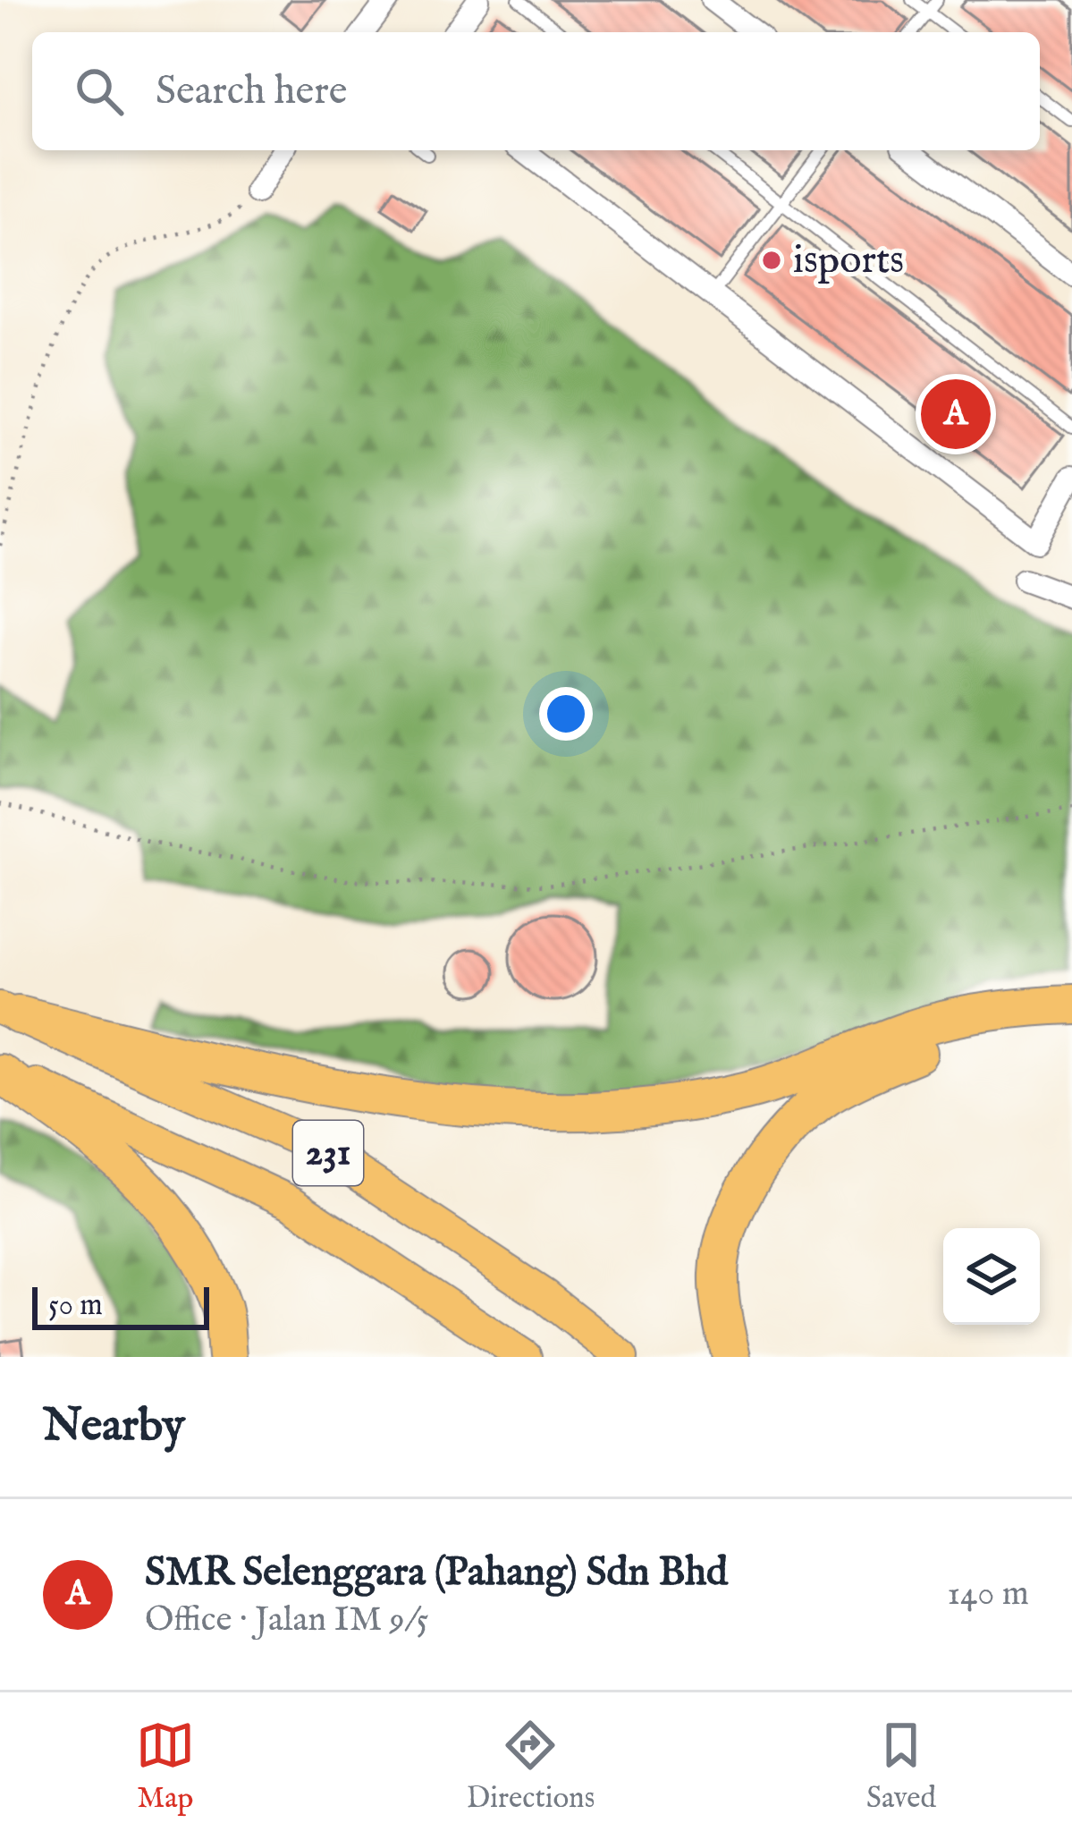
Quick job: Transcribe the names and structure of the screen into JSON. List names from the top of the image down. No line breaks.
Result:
{"streets":{"main road":["231"]},"places":["isports"],"scale_bar":"50 m","page":{"search":"Search here","pins":"A","scale":"50 m","heading":"Nearby","list":[{"mark":"A","name":"SMR Selenggara (Pahang) Sdn Bhd","note":"Office · Jalan IM 9/5","value":"140 m"}],"nav":["Map","Directions","Saved"]}}
